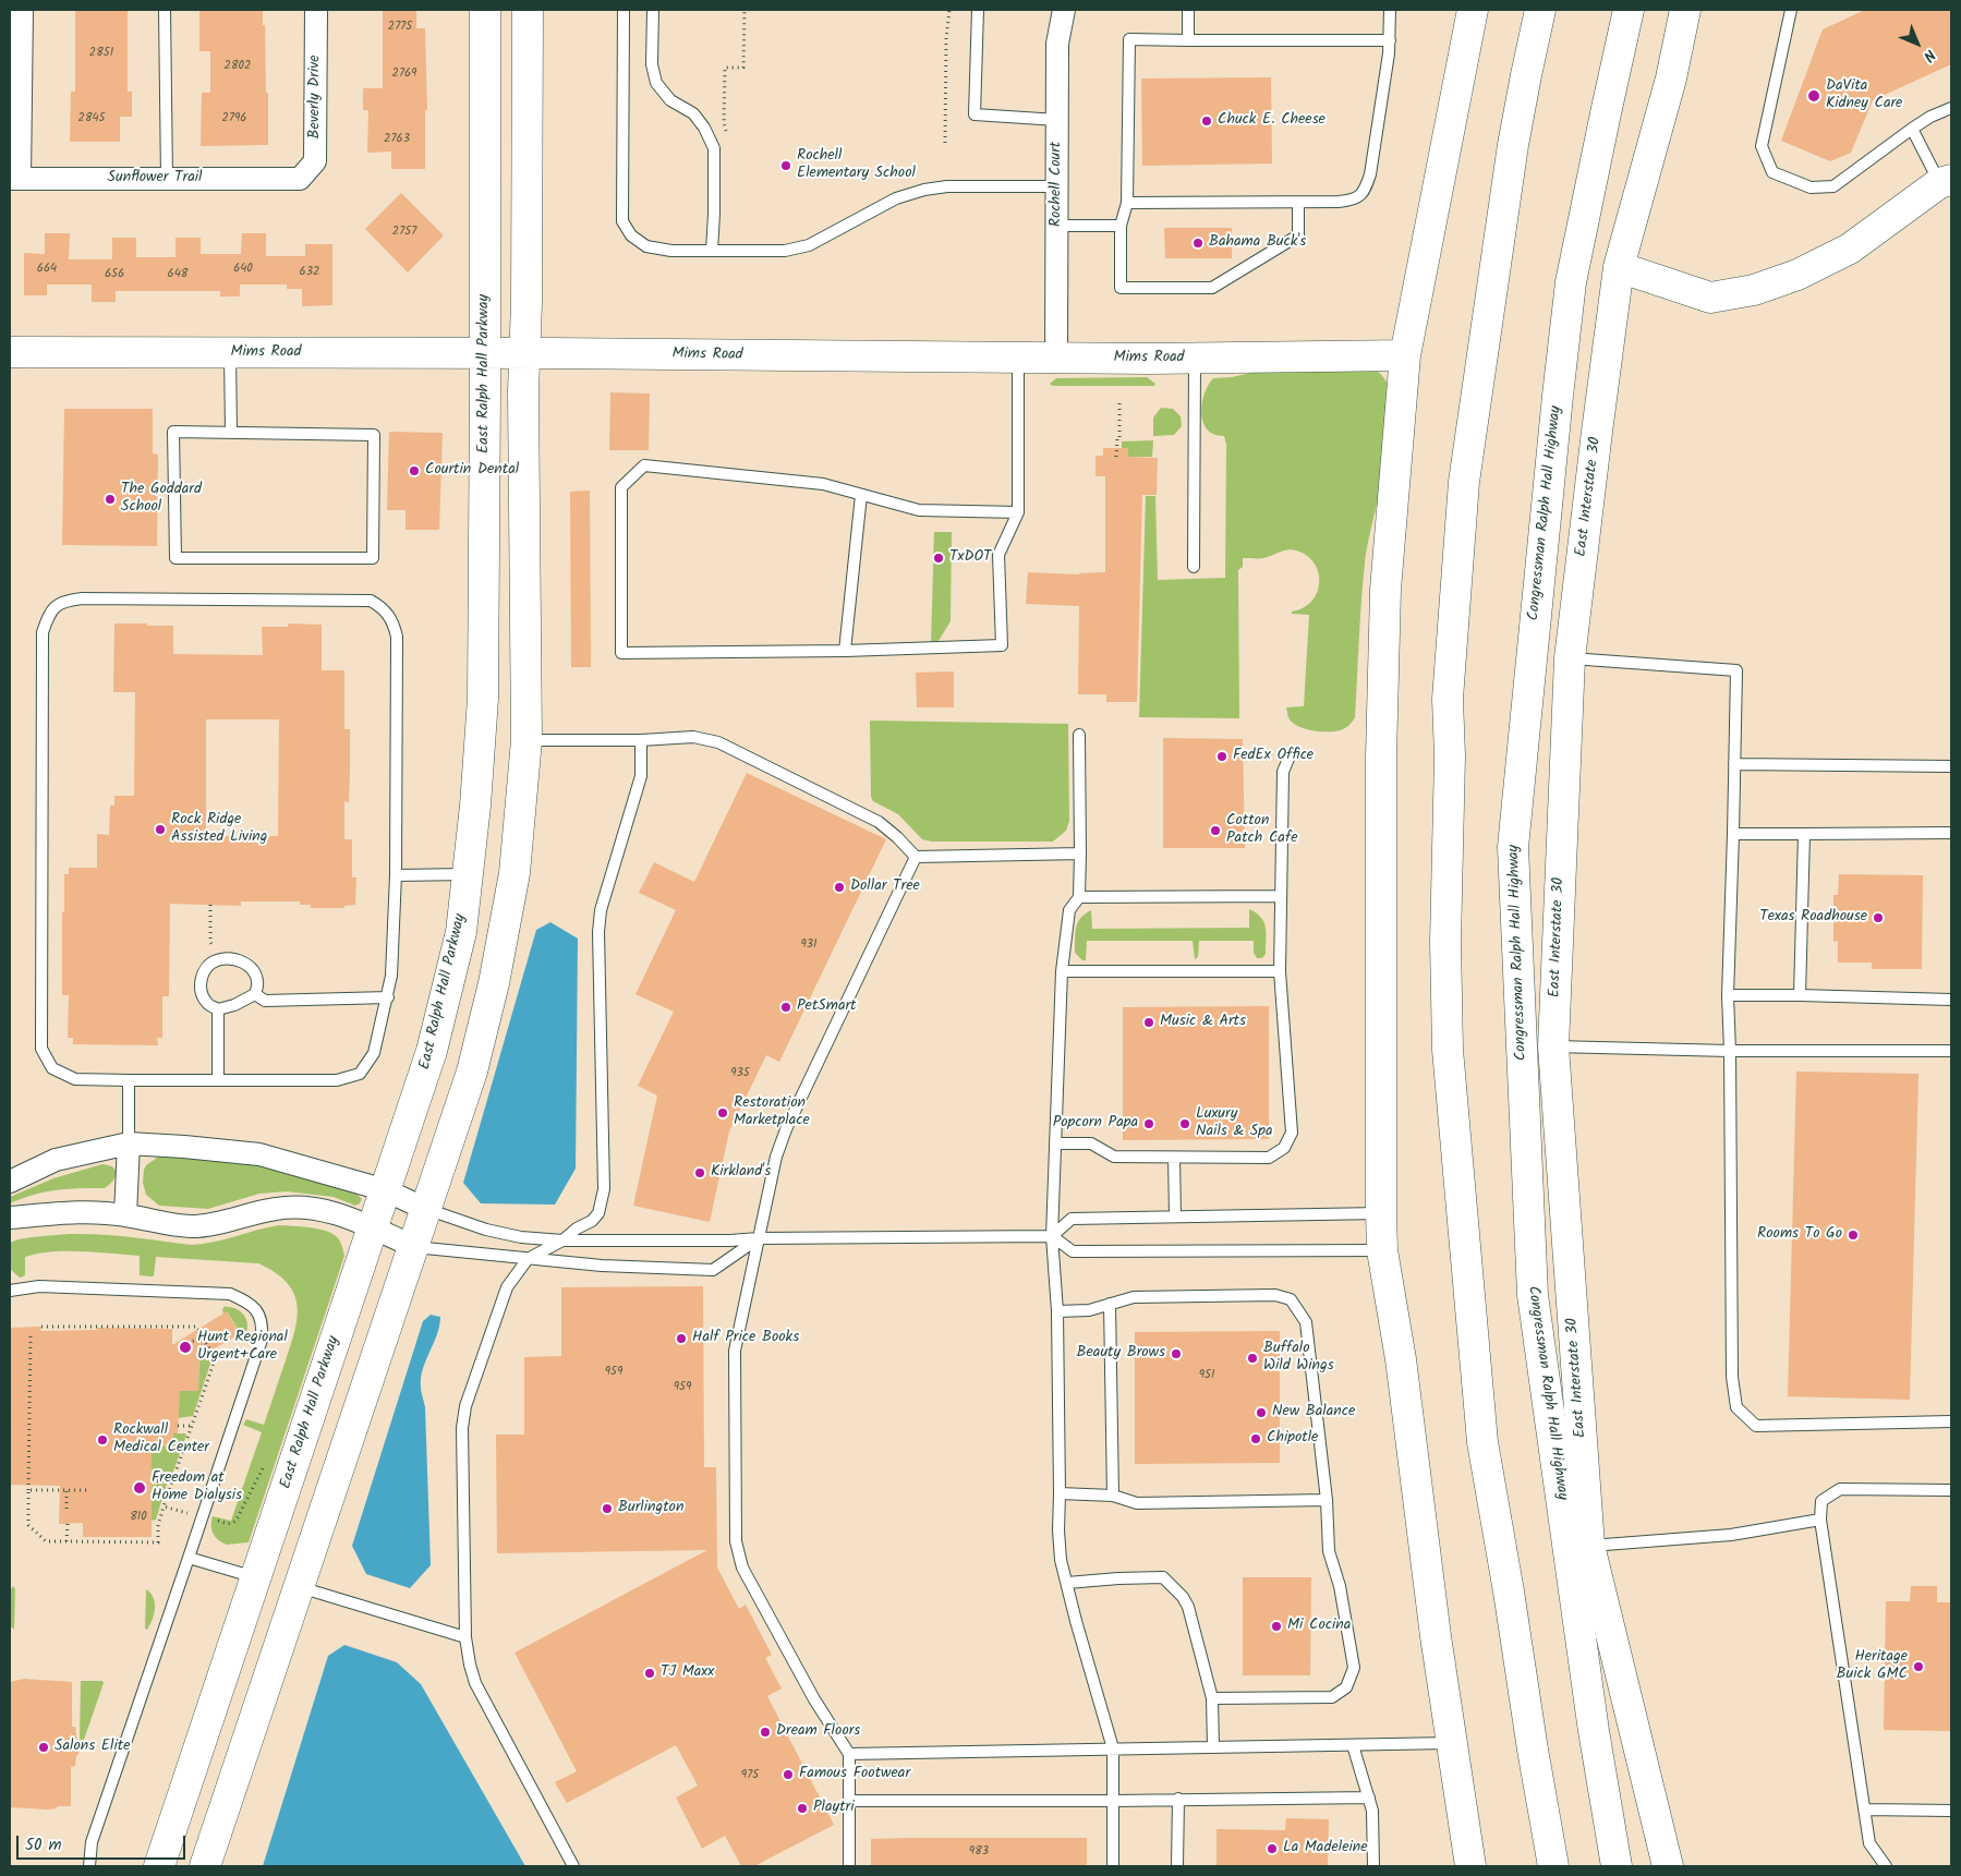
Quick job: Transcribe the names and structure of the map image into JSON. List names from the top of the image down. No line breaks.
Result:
{"streets":{"main road":["Mims Road","East Ralph Hall Parkway","East Interstate 30","Congressman Ralph Hall Highway"],"street":["Beverly Drive","Sunflower Trail","Rochell Court"]},"crossings":[["Beverly Drive","Sunflower Trail"],["Rochell Court","Mims Road"],["Mims Road","East Ralph Hall Parkway"]],"places":["DaVita Kidney Care","Chuck E. Cheese","Rochell Elementary School","Bahama Buck's","Courtin Dental","The Goddard School","TxDOT","FedEx Office","Rock Ridge Assisted Living","Cotton Patch Cafe","Dollar Tree","Texas Roadhouse","PetSmart","Music & Arts","Restoration Marketplace","Popcorn Papa","Luxury Nails & Spa","Kirkland's","Rooms To Go","Half Price Books","Hunt Regional Urgent+Care","Beauty Brows","Buffalo Wild Wings","New Balance","Chipotle","Rockwall Medical Center","Freedom at Home Dialysis","Burlington","Mi Cocina","Heritage Buick GMC","TJ Maxx","Dream Floors","Salons Elite","Famous Footwear","Playtri","La Madeleine"],"house_numbers":["2775","2851","2802","2769","2845","2796","2763","2757","664","640","632","656","648","931","935","959","951","959","810","975","983"],"scale_bar":"50 m","north":"bottom right"}
